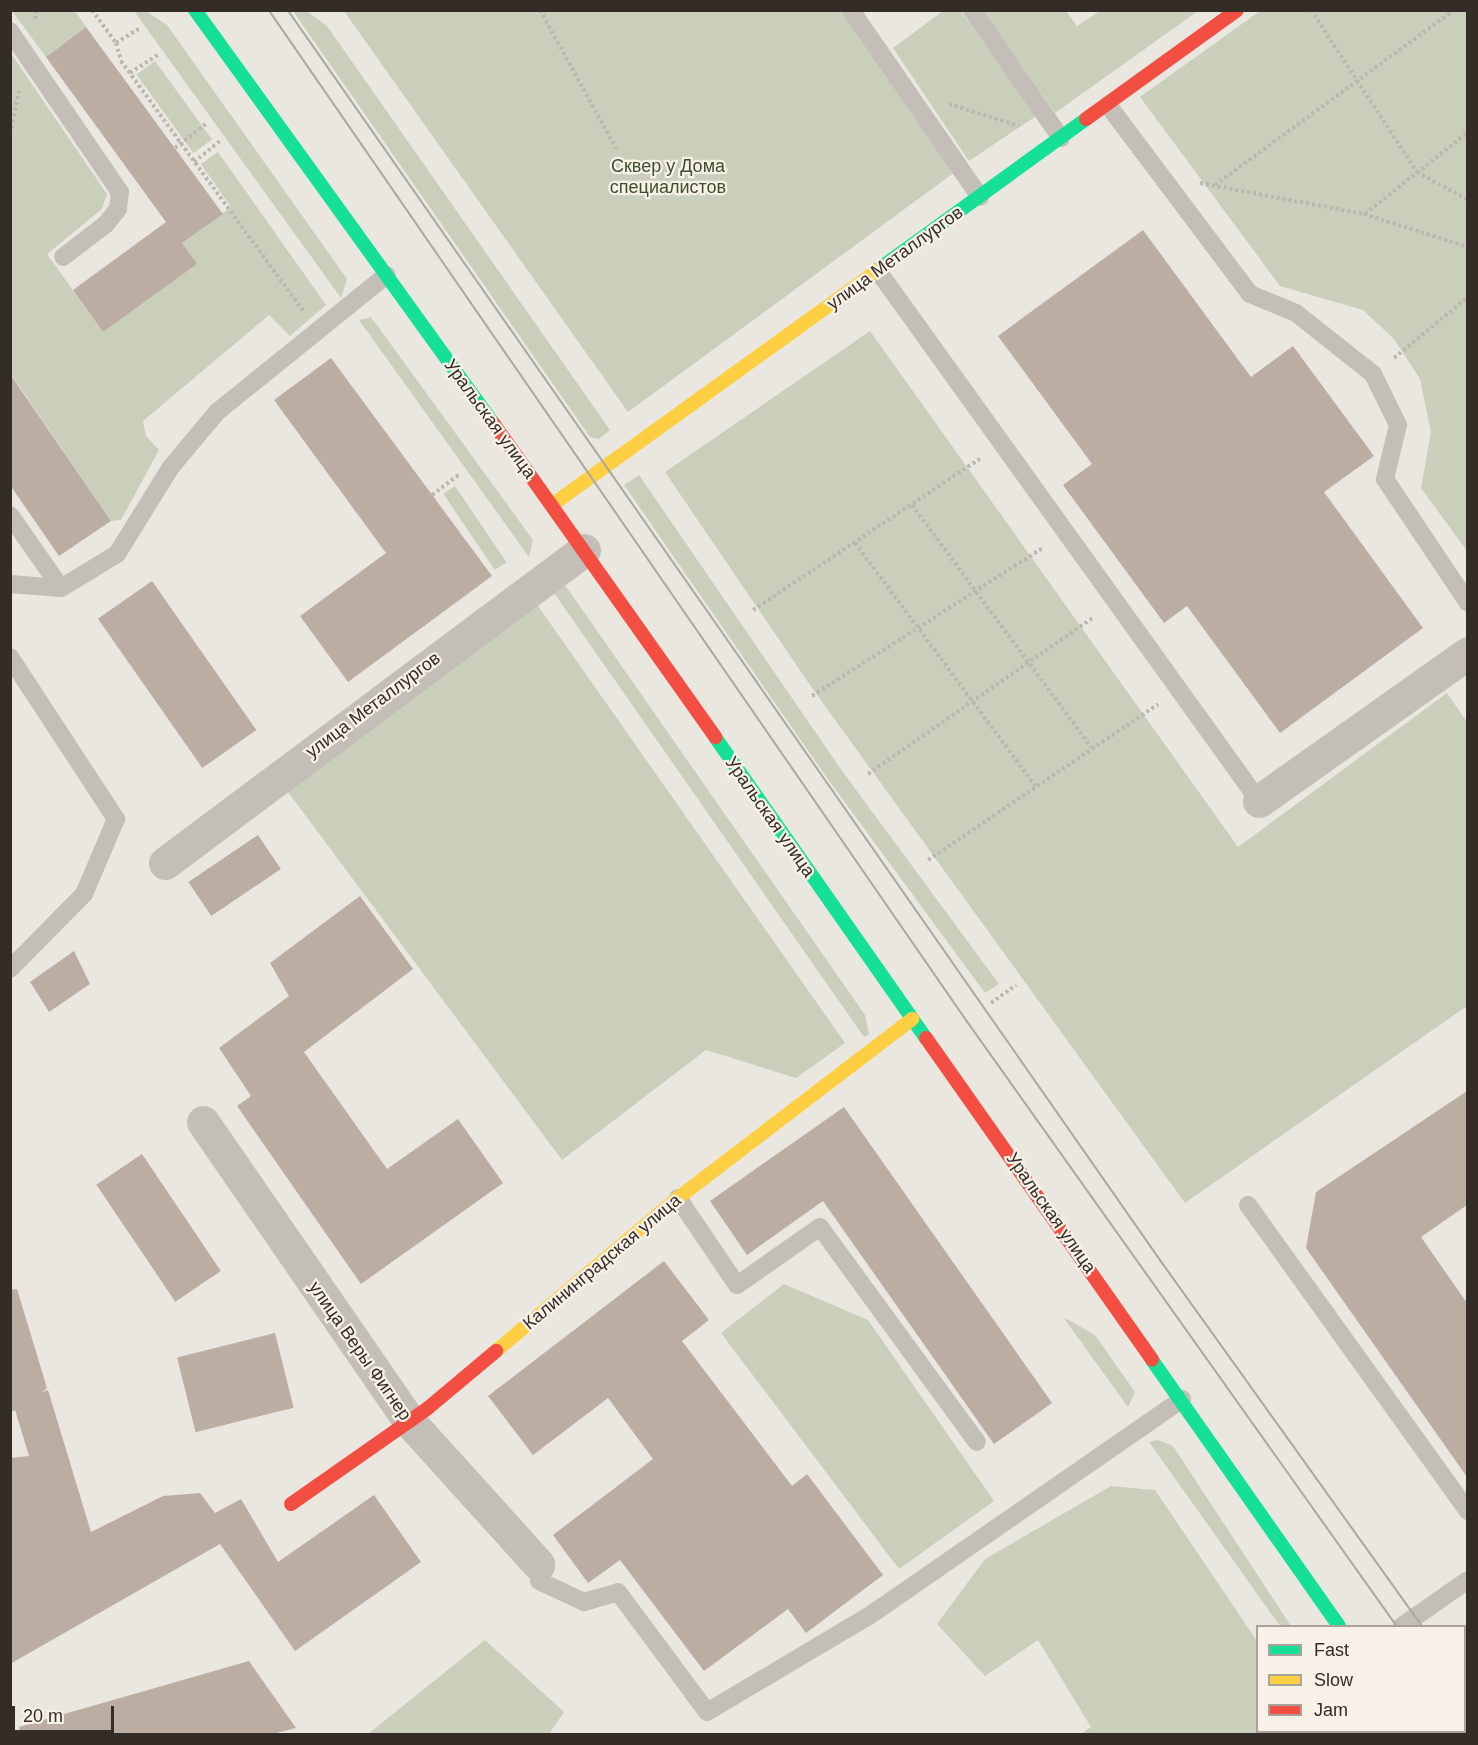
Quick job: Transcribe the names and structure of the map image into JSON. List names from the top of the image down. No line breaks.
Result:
{"streets":{"main road":["улица Металлургов","Уральская улица","Калининградская улица"],"street":["улица Веры Фигнер"]},"crossings":[["улица Металлургов","Уральская улица"],["Уральская улица","Калининградская улица"],["Калининградская улица","улица Веры Фигнер"]],"parks":["Сквер у Дома специалистов"],"legend":["Fast","Slow","Jam"],"scale_bar":"20 m"}
